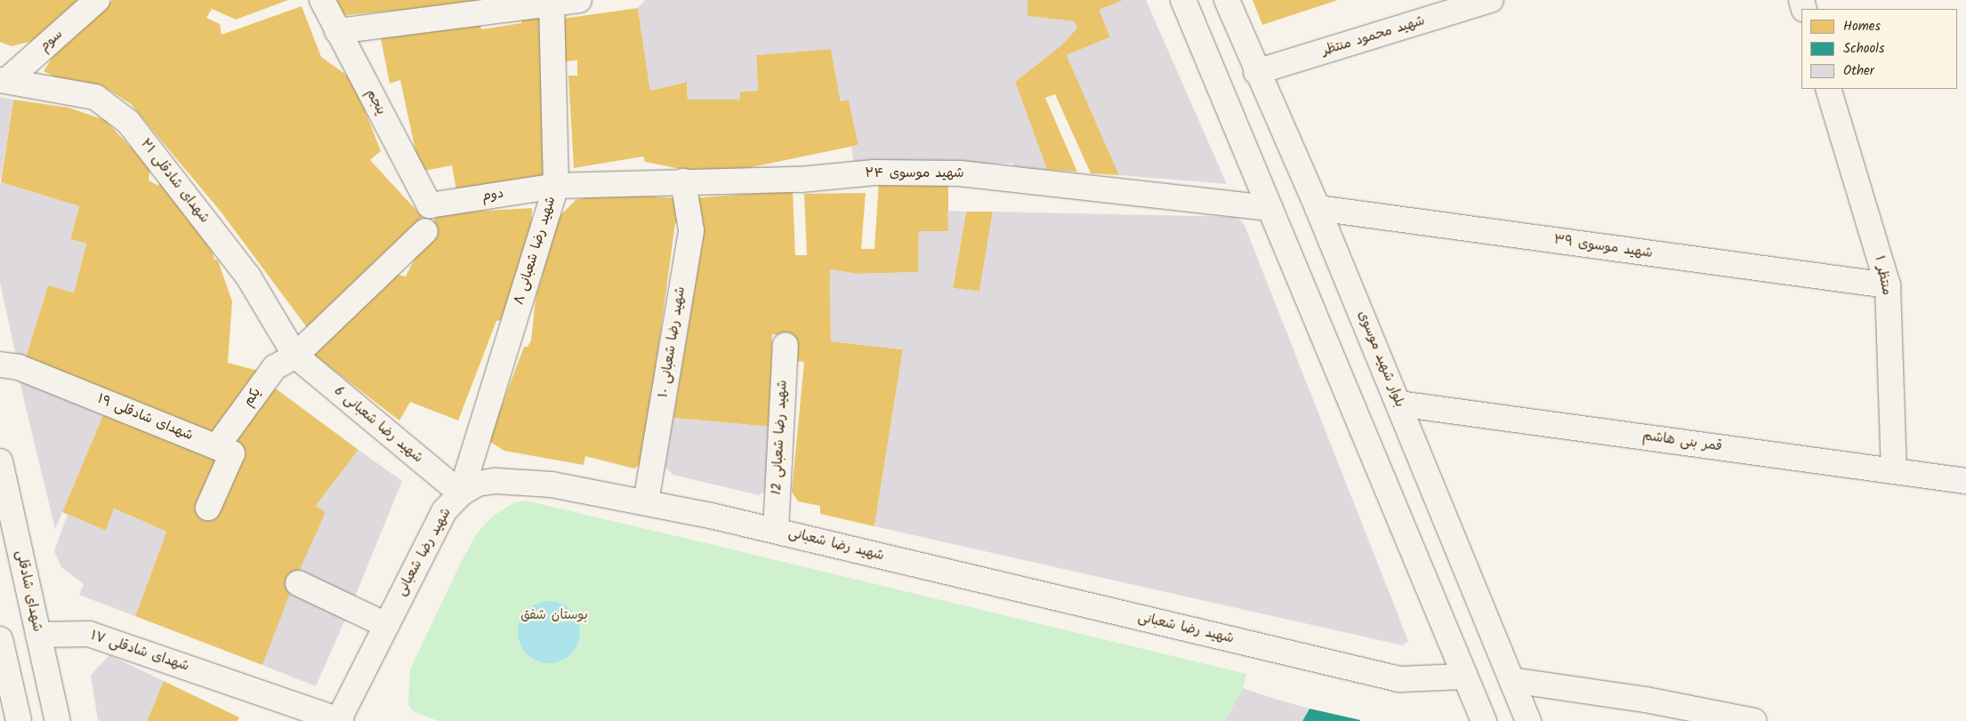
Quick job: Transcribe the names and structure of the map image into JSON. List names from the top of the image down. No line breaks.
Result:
{"streets":{"street":["شهید محمود منتظر","سوم","پنجم","شهید موسوی ۲۴","شهدای شادقلی ۲۱","دوم","شهید موسوی ۳۹","شهید رضا شعبانی ۸","منتظر ۱","شهید رضا شعبانی ۱۰","بلوار شهید موسوی","یکم","شهدای شادقلی ۱۹","شهید رضا شعبانی 6","شهید رضا شعبانی 12","قمر بنی هاشم","شهید رضا شعبانی","شهدای شادقلی","شهدای شادقلی ۱۷"]},"crossings":[["شهید محمود منتظر","بلوار شهید موسوی"],["سوم","شهدای شادقلی ۲۱"],["پنجم","دوم"],["شهید موسوی ۲۴","دوم"],["شهید موسوی ۲۴","شهید رضا شعبانی ۸"],["شهید موسوی ۲۴","شهید رضا شعبانی ۱۰"],["شهدای شادقلی ۲۱","یکم"],["شهدای شادقلی ۲۱","شهید رضا شعبانی 6"],["دوم","شهید رضا شعبانی ۸"],["شهید موسوی ۳۹","منتظر ۱"],["شهید موسوی ۳۹","بلوار شهید موسوی"],["شهید رضا شعبانی ۸","شهید رضا شعبانی 6"],["شهید رضا شعبانی ۸","شهید رضا شعبانی"],["منتظر ۱","قمر بنی هاشم"],["شهید رضا شعبانی ۱۰","شهید رضا شعبانی"],["بلوار شهید موسوی","قمر بنی هاشم"],["یکم","شهدای شادقلی ۱۹"],["یکم","شهید رضا شعبانی 6"],["شهید رضا شعبانی 6","شهید رضا شعبانی"],["شهید رضا شعبانی 12","شهید رضا شعبانی"],["شهید رضا شعبانی","شهدای شادقلی ۱۷"],["شهدای شادقلی","شهدای شادقلی ۱۷"]],"parks":["بوستان شفق"],"legend":["Homes","Schools","Other"]}
